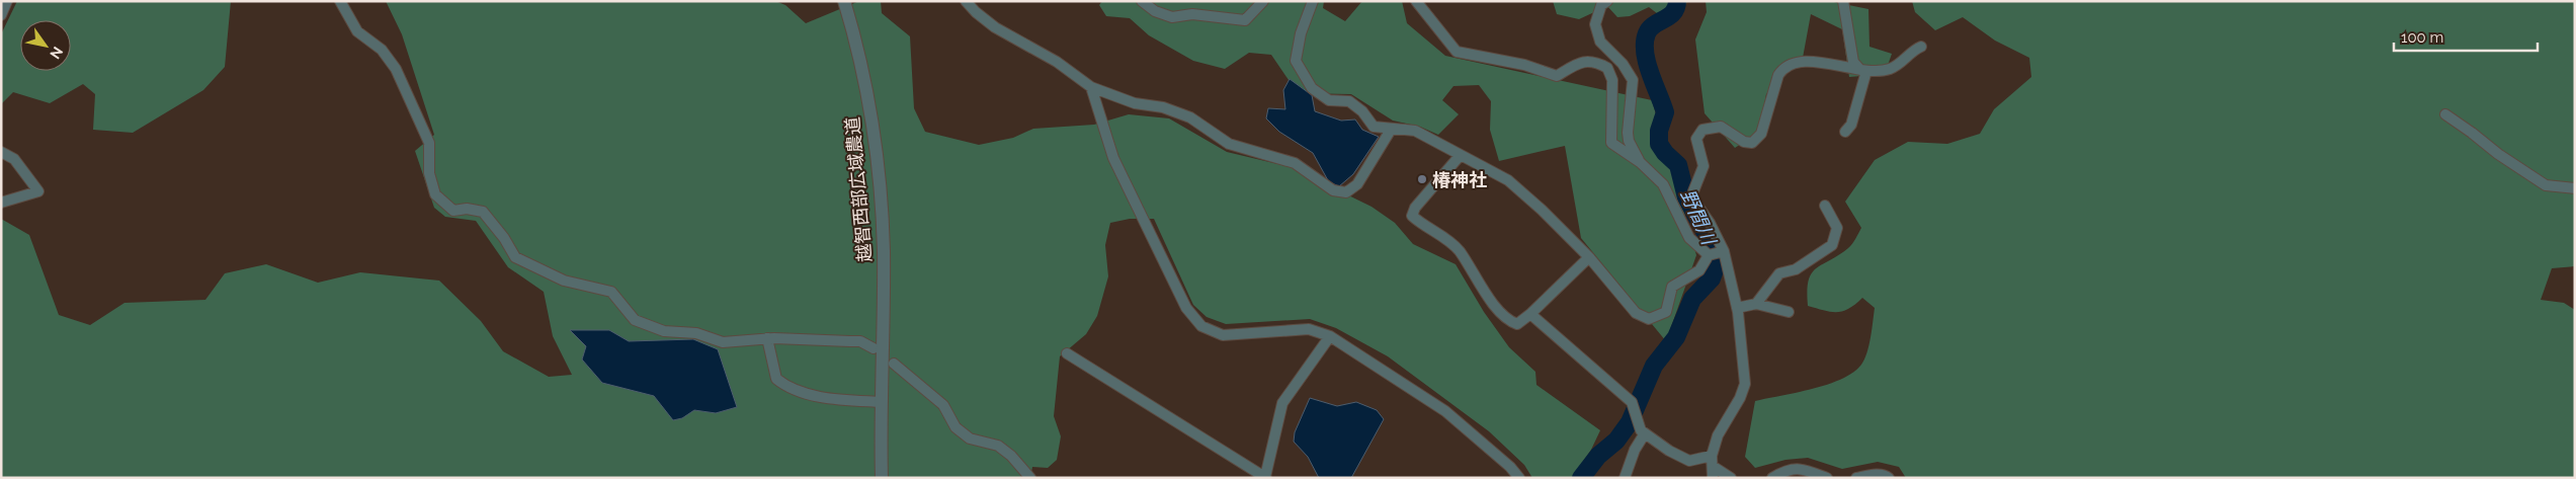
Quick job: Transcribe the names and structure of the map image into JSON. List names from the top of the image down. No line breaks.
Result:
{"streets":{"street":["越智西部広域農道"]},"water":["野間川"],"places":["椿神社"],"scale_bar":"100 m","north":"bottom right"}
